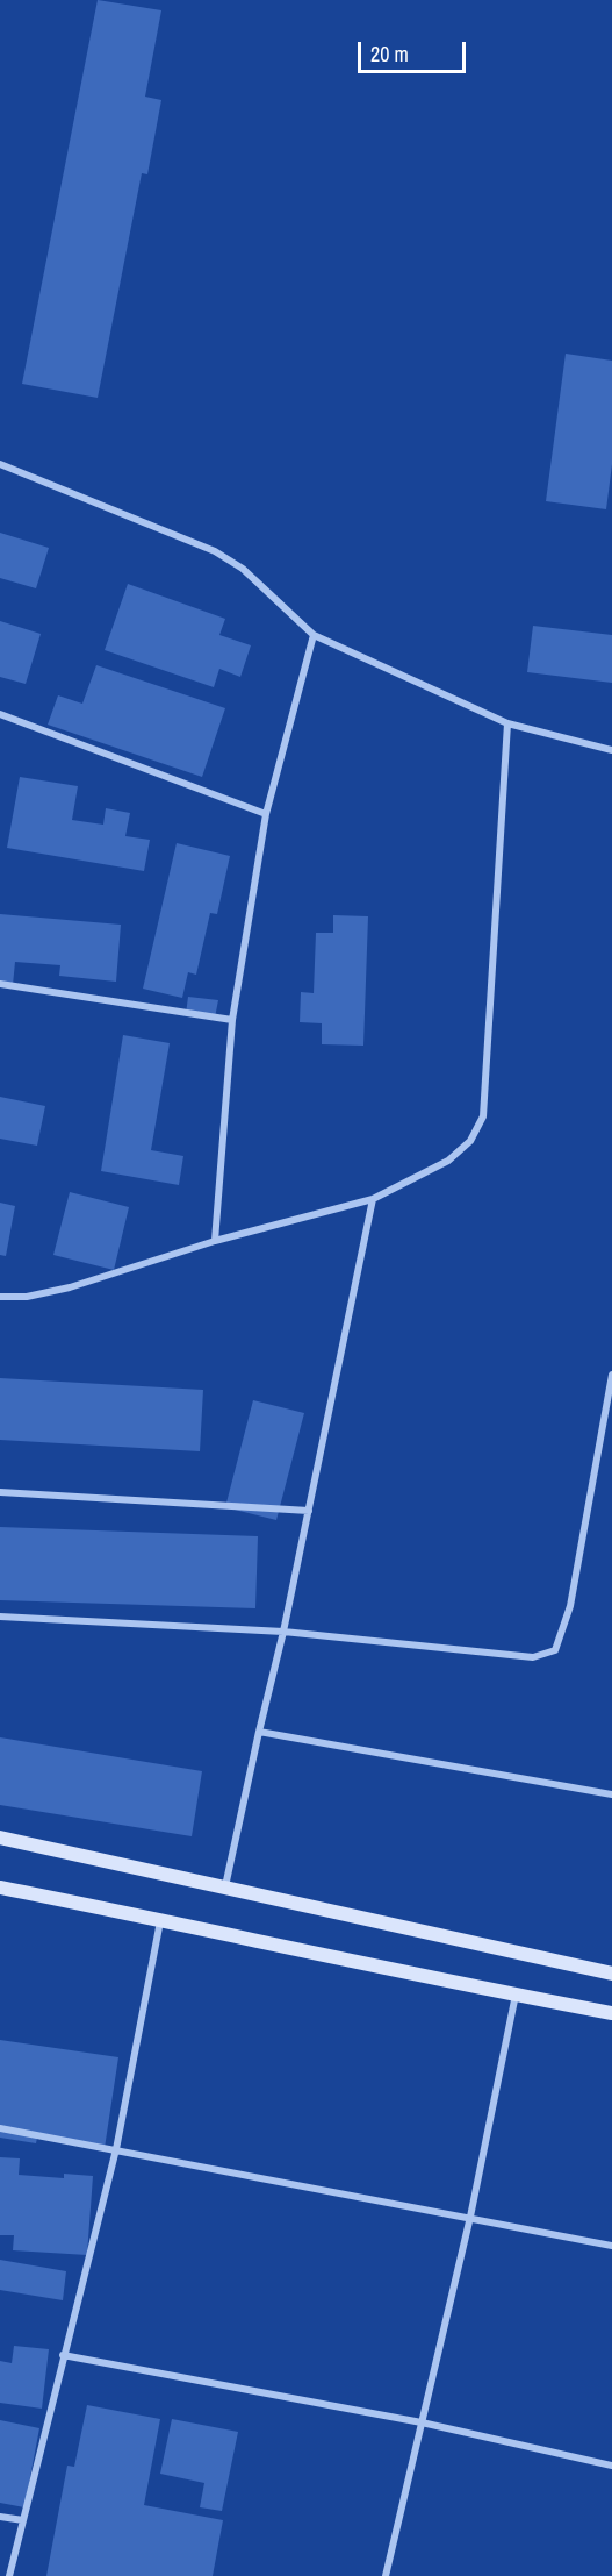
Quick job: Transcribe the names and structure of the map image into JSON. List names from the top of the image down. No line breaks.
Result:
{"scale_bar":"20 m"}
